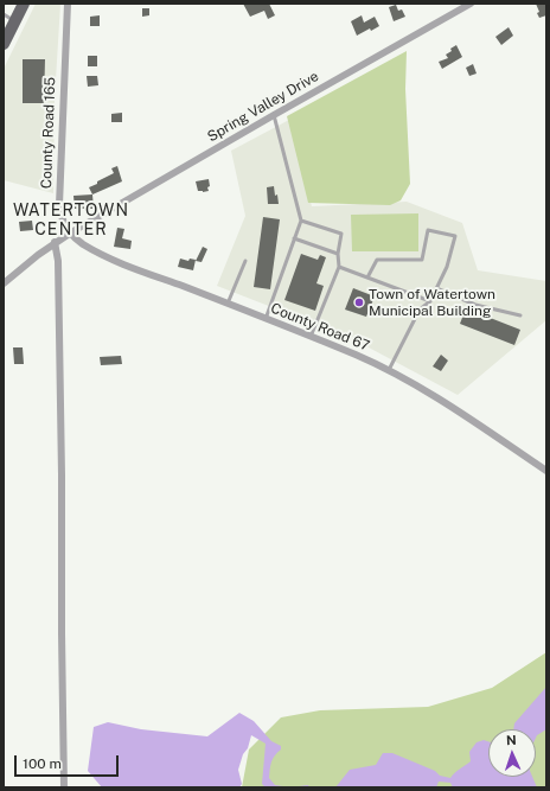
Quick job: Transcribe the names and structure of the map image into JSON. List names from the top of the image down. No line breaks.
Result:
{"streets":{"street":["Spring Valley Drive","County Road 165","County Road 67"]},"crossings":[["Spring Valley Drive","County Road 165"],["Spring Valley Drive","County Road 67"],["County Road 165","County Road 67"]],"districts":["WATERTOWN CENTER"],"places":["Town of Watertown Municipal Building"],"scale_bar":"100 m","north":"top"}
